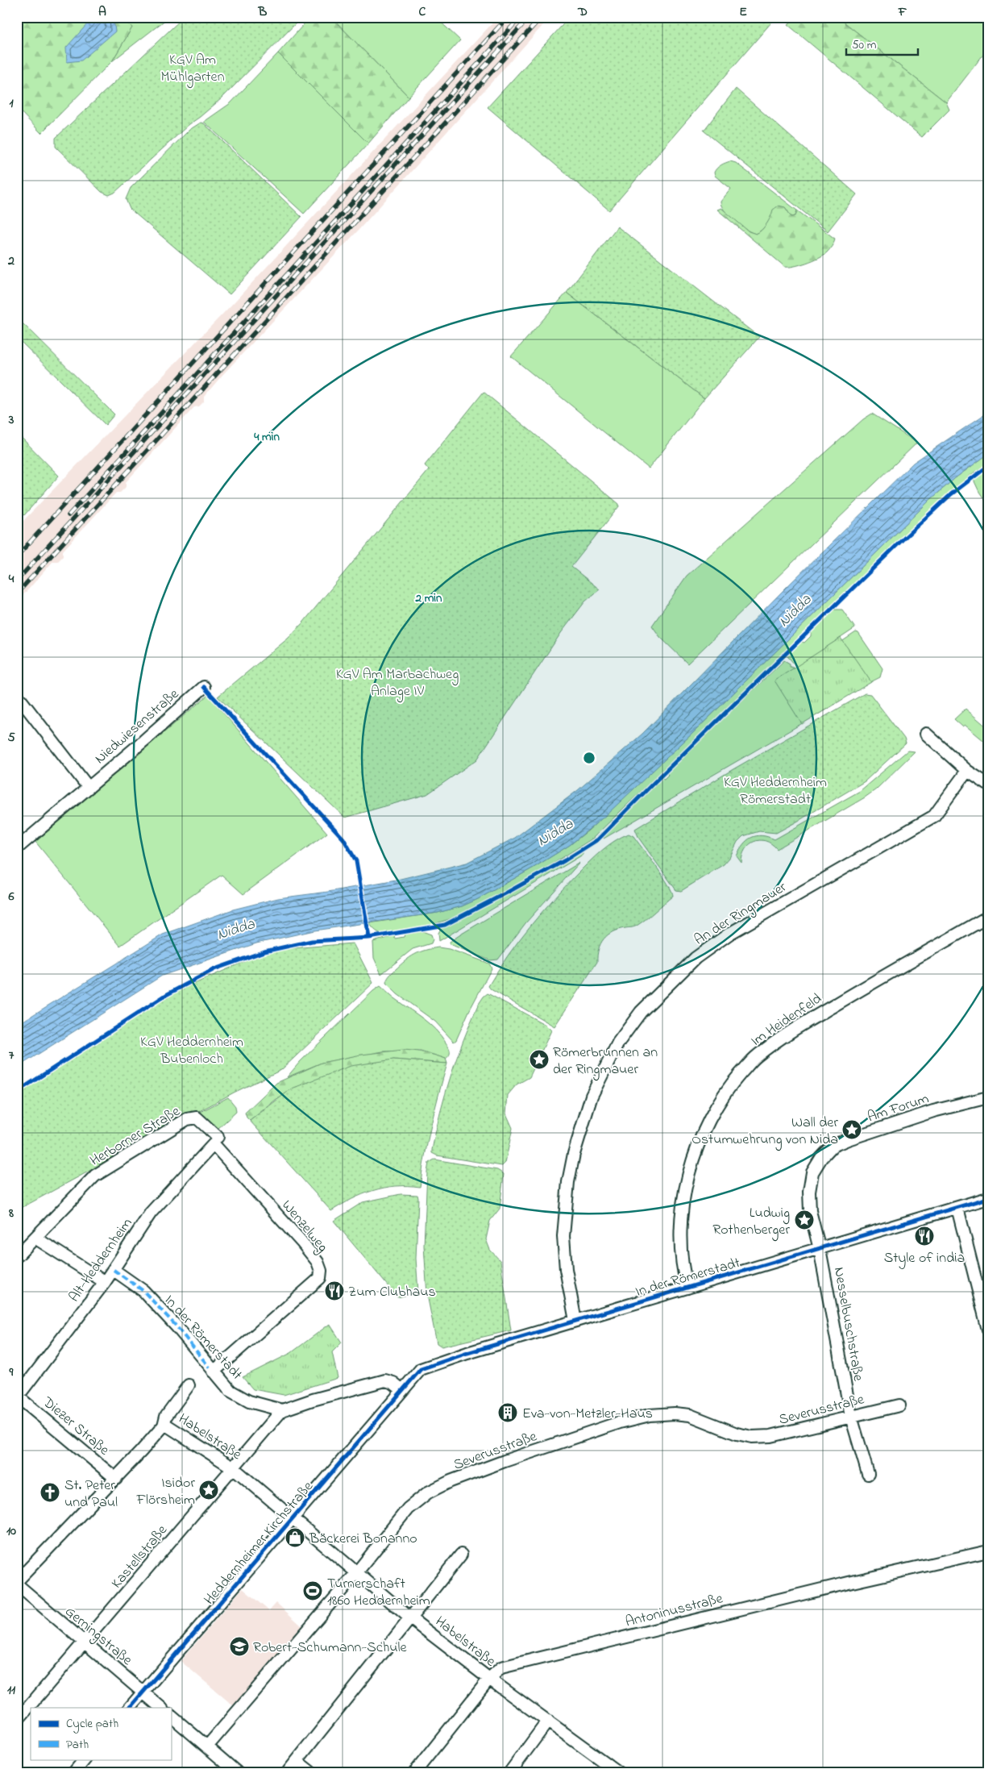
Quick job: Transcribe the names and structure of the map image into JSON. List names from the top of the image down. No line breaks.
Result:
{"streets":{"street":["Niedwiesenstraße","An der Ringmauer","Im Heidenfeld","Am Forum","Herborner Straße","Wenzelweg","Alt-Heddernheim","In der Römerstadt","Nesselbuschstraße","Severusstraße","Diezer Straße","Habelstraße","Heddernheimer Kirchstraße","Kastellstraße","Antoninusstraße","Gerningstraße"]},"crossings":[["An der Ringmauer","In der Römerstadt"],["Im Heidenfeld","In der Römerstadt"],["Am Forum","In der Römerstadt"],["Am Forum","Nesselbuschstraße"],["Herborner Straße","Wenzelweg"],["Herborner Straße","Alt-Heddernheim"],["Wenzelweg","Alt-Heddernheim"],["Wenzelweg","In der Römerstadt"],["Alt-Heddernheim","In der Römerstadt"],["Alt-Heddernheim","Diezer Straße"],["In der Römerstadt","Nesselbuschstraße"],["In der Römerstadt","Heddernheimer Kirchstraße"],["In der Römerstadt","Kastellstraße"],["Nesselbuschstraße","Severusstraße"],["Severusstraße","Habelstraße"],["Habelstraße","Heddernheimer Kirchstraße"],["Habelstraße","Kastellstraße"],["Habelstraße","Antoninusstraße"],["Heddernheimer Kirchstraße","Gerningstraße"],["Kastellstraße","Gerningstraße"]],"water":["Nidda"],"parks":["KGV Am Mühlgarten","KGV Am Marbachweg Anlage IV","KGV Heddernheim Römerstadt","KGV Heddernheim Bubenloch"],"places":{"place":["Römerbrunnen an der Ringmauer","Wall der Ostumwehrung von Nida","Ludwig Rothenberger","Isidor Flörsheim"],"restaurant":["Style of india","Zum Clubhaus"],"building":["Eva-von-Metzler-Haus"],"church":["St. Peter und Paul"],"shop":["Bäckerei Bonanno"],"sports":["Turnerschaft 1860 Heddernheim"],"school or university":["Robert-Schumann-Schule"]},"legend":["Cycle path","Path"],"scale_bar":"50 m","grid":{"columns":["A","B","C","D","E","F"],"rows":["1","2","3","4","5","6","7","8","9","10","11"]},"rings":["4 min","2 min"]}
